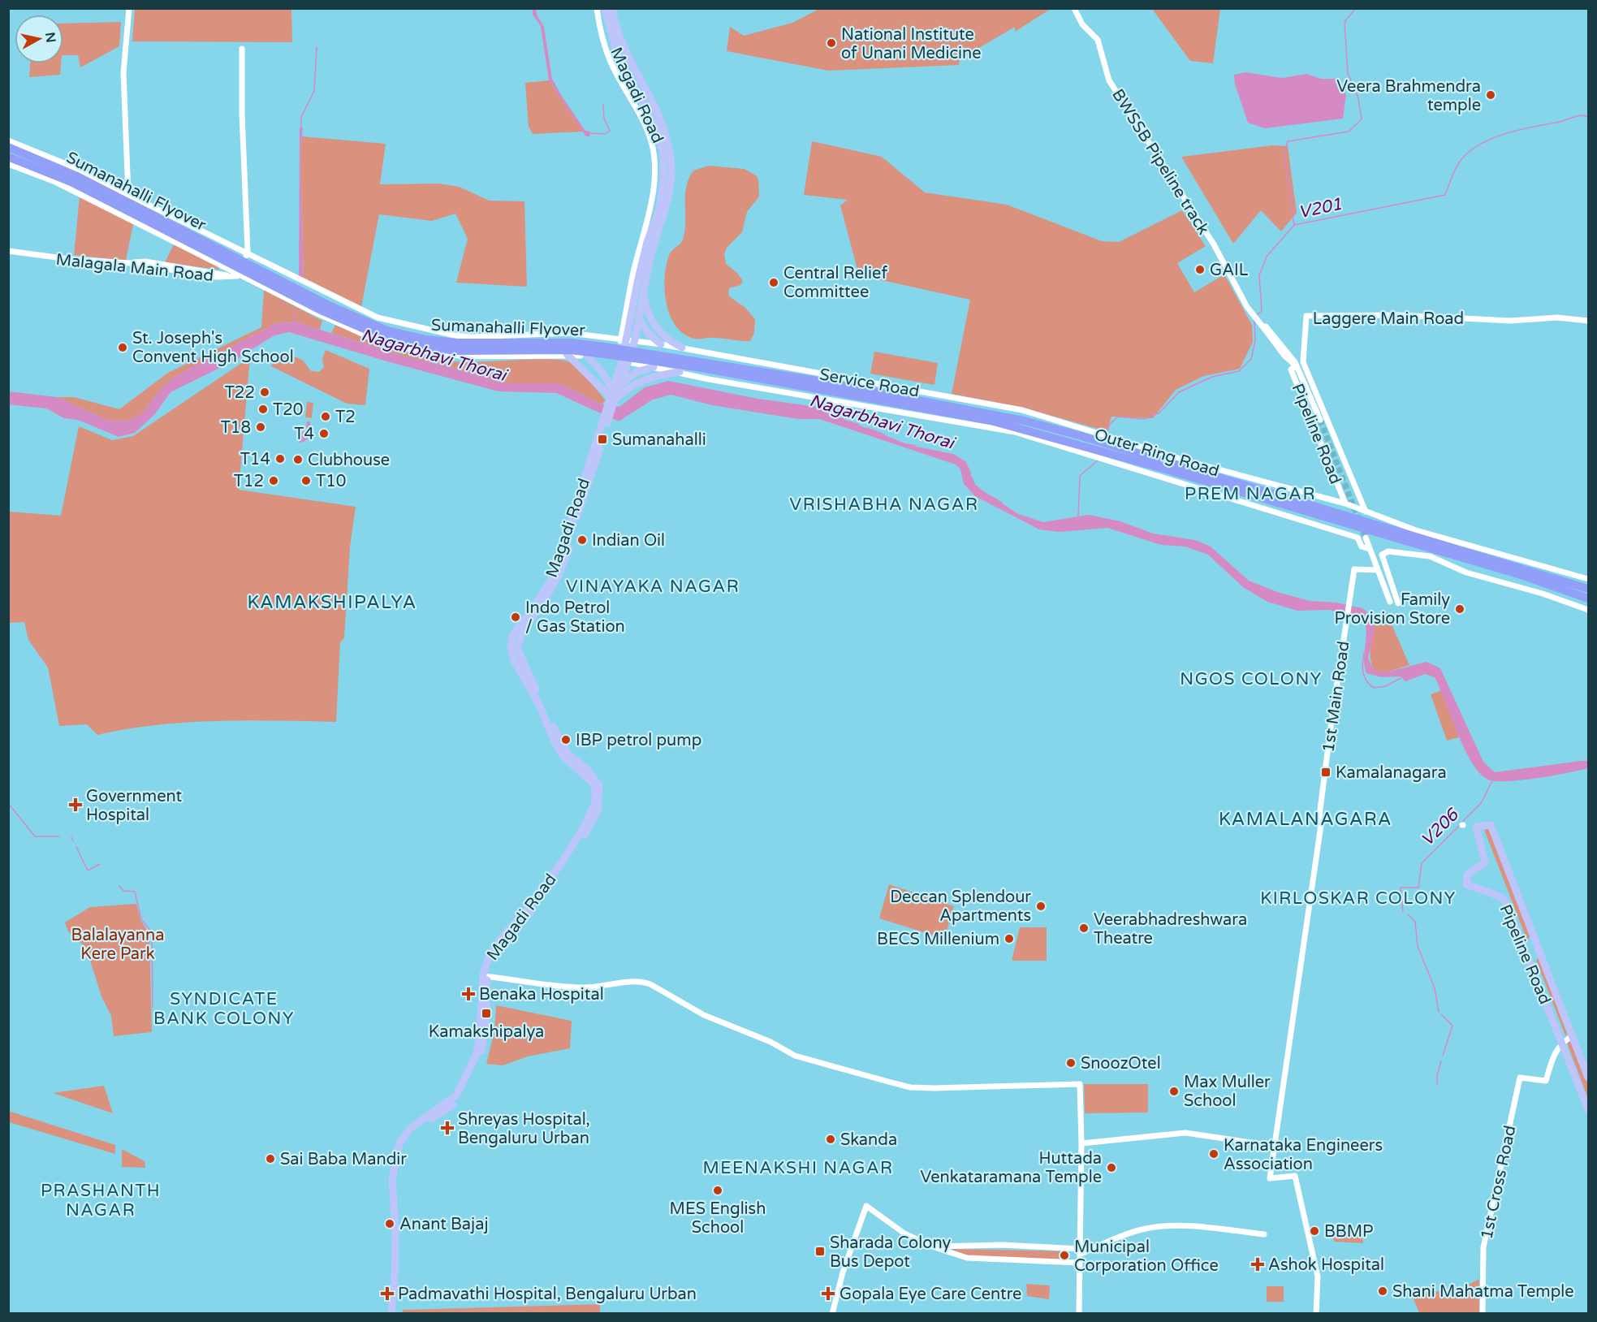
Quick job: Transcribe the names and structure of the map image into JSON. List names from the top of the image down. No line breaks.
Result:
{"streets":{"highway":["Sumanahalli Flyover","Outer Ring Road"],"main road":["Magadi Road","Pipeline Road"],"street":["BWSSB Pipeline track","Malagala Main Road","Laggere Main Road","Service Road","1st Main Road","1st Cross Road"]},"crossings":[["Magadi Road","Service Road"],["BWSSB Pipeline track","Pipeline Road"],["Sumanahalli Flyover","Malagala Main Road"],["Sumanahalli Flyover","Service Road"],["Sumanahalli Flyover","Outer Ring Road"],["Malagala Main Road","Service Road"],["Service Road","Outer Ring Road"],["Pipeline Road","1st Cross Road"]],"districts":["PREM NAGAR","VRISHABHA NAGAR","VINAYAKA NAGAR","KAMAKSHIPALYA","NGOS COLONY","KAMALANAGARA","KIRLOSKAR COLONY","SYNDICATE BANK COLONY","MEENAKSHI NAGAR","PRASHANTH NAGAR"],"water":["V201","Nagarbhavi Thorai","V206"],"parks":["Balalayanna Kere Park"],"places":{"other":["National Institute of Unani Medicine","Veera Brahmendra temple","GAIL","Central Relief Committee","St. Joseph's Convent High School","T22","T20","T2","T18","T4","T14","Clubhouse","T12","T10","Indian Oil","Family Provision Store","Indo Petrol / Gas Station","IBP petrol pump","Deccan Splendour Apartments","Veerabhadreshwara Theatre","BECS Millenium","SnoozOtel","Max Muller School","Skanda","Karnataka Engineers Association","Sai Baba Mandir","Huttada Venkataramana Temple","MES English School","Anant Bajaj","BBMP","Municipal Corporation Office","Shani Mahatma Temple"],"transit":["Sumanahalli","Kamalanagara","Kamakshipalya","Sharada Colony Bus Depot"],"health":["Government Hospital","Benaka Hospital","Shreyas Hospital, Bengaluru Urban","Ashok Hospital","Padmavathi Hospital, Bengaluru Urban","Gopala Eye Care Centre"]},"north":"right"}
